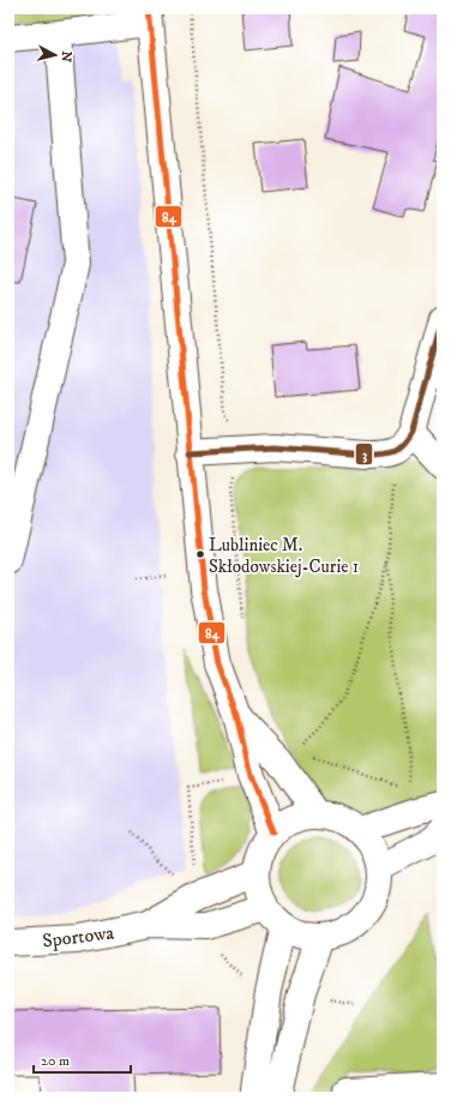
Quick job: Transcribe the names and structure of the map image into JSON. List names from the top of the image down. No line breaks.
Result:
{"streets":{"street":["Sportowa"]},"places":["Lubliniec M. Skłodowskiej-Curie 1"],"lines":["transit line 84","transit line 3"],"scale_bar":"20 m","north":"right"}
